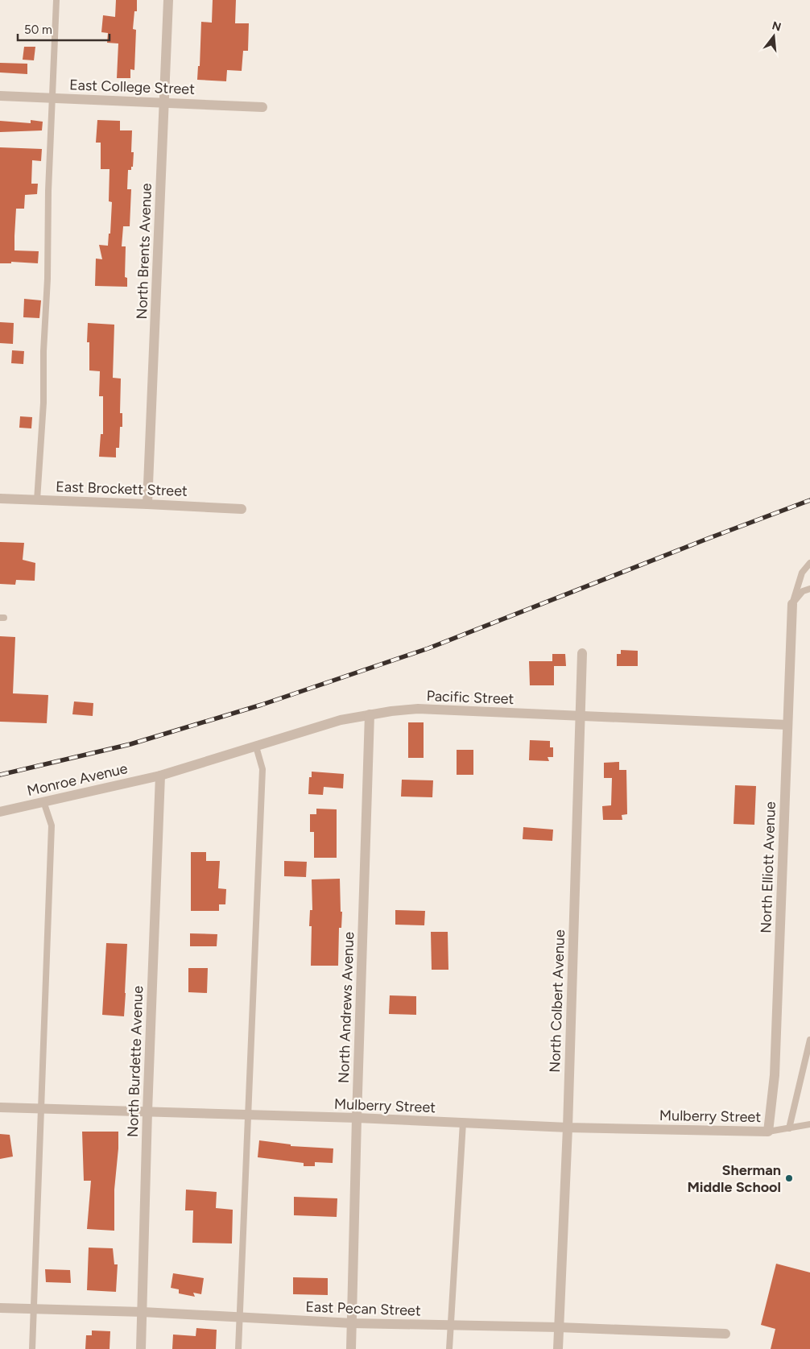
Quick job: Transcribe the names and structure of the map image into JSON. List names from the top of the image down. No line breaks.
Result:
{"streets":{"street":["East College Street","North Brents Avenue","East Brockett Street","Pacific Street","Monroe Avenue","North Elliott Avenue","North Colbert Avenue","North Andrews Avenue","North Burdette Avenue","Mulberry Street","East Pecan Street"]},"crossings":[["East College Street","North Brents Avenue"],["North Brents Avenue","East Brockett Street"],["Pacific Street","Monroe Avenue"],["Pacific Street","North Elliott Avenue"],["Pacific Street","North Colbert Avenue"],["Pacific Street","North Andrews Avenue"],["Pacific Street","North Burdette Avenue"],["Monroe Avenue","North Burdette Avenue"],["North Elliott Avenue","Mulberry Street"],["North Colbert Avenue","Mulberry Street"],["North Colbert Avenue","East Pecan Street"],["North Andrews Avenue","Mulberry Street"],["North Andrews Avenue","East Pecan Street"],["North Burdette Avenue","Mulberry Street"],["North Burdette Avenue","East Pecan Street"]],"places":["Sherman Middle School"],"scale_bar":"50 m","north":"top"}
